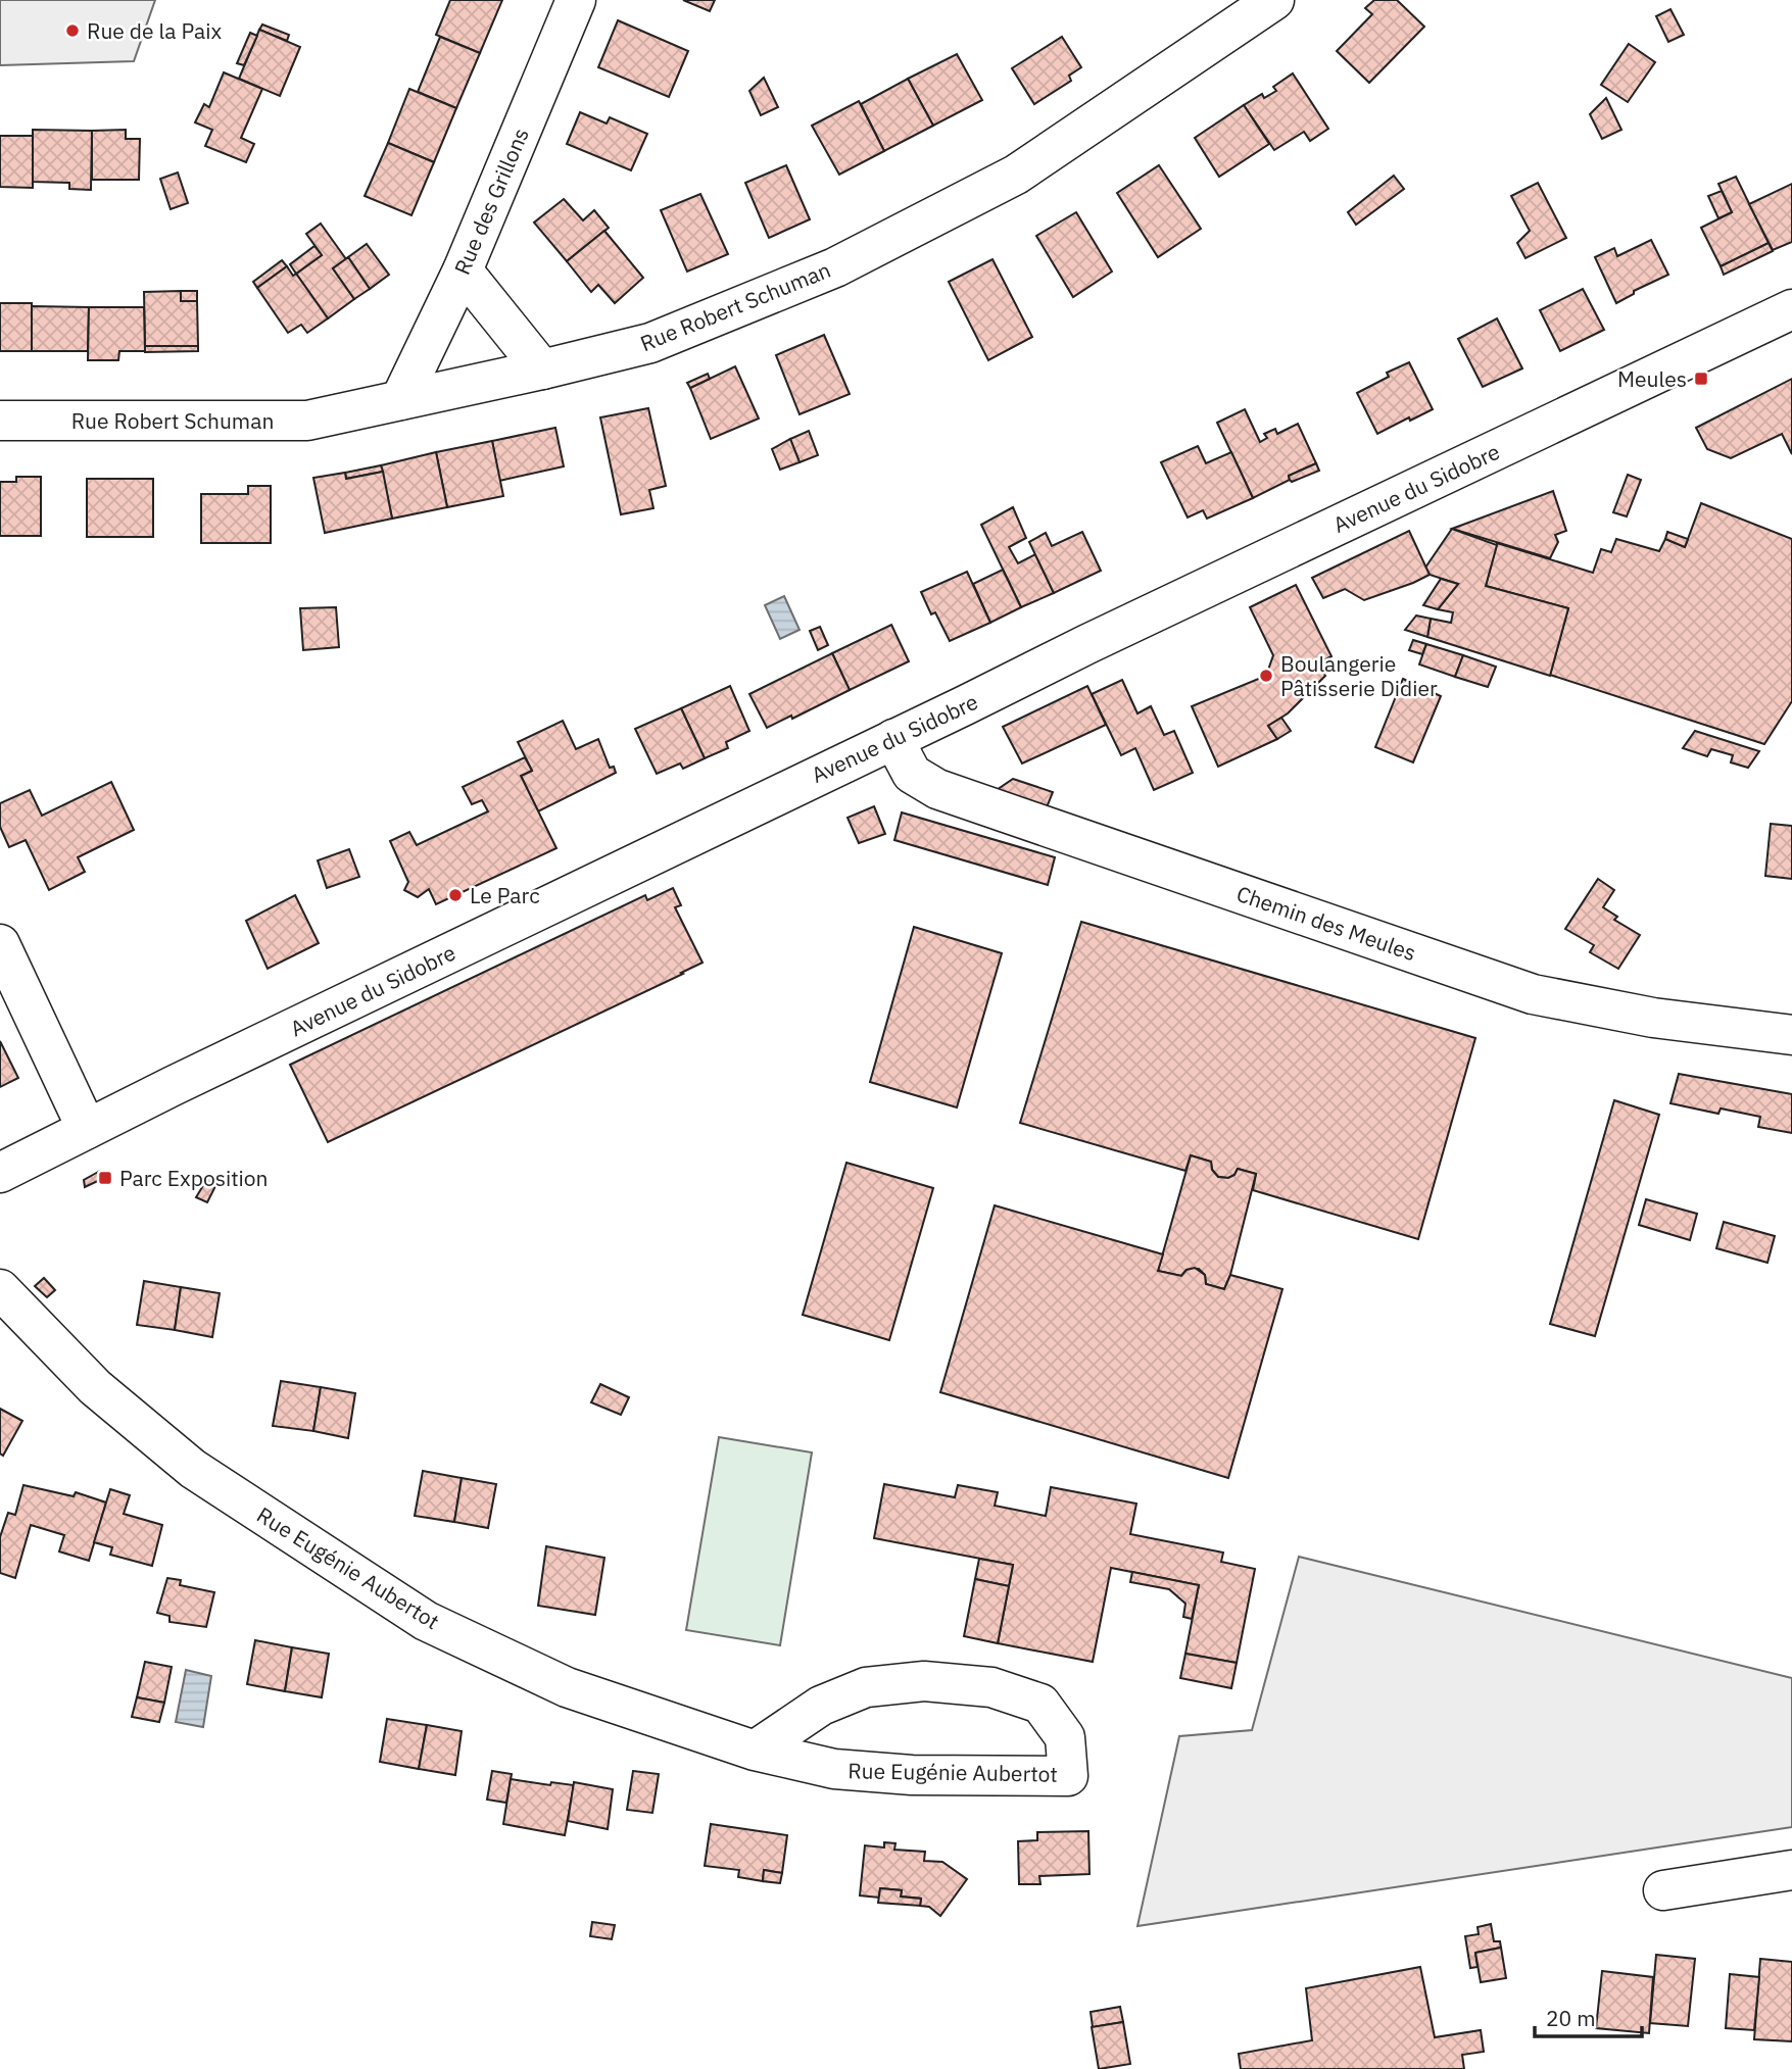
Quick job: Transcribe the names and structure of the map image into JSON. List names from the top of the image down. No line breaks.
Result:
{"streets":{"street":["Rue des Grillons","Rue Robert Schuman","Avenue du Sidobre","Chemin des Meules","Rue Eugénie Aubertot"]},"crossings":[["Rue des Grillons","Rue Robert Schuman"],["Avenue du Sidobre","Chemin des Meules"]],"places":{"other":["Rue de la Paix","Boulangerie Pâtisserie Didier","Le Parc"],"transit":["Meules","Parc Exposition"]},"scale_bar":"20 m"}
